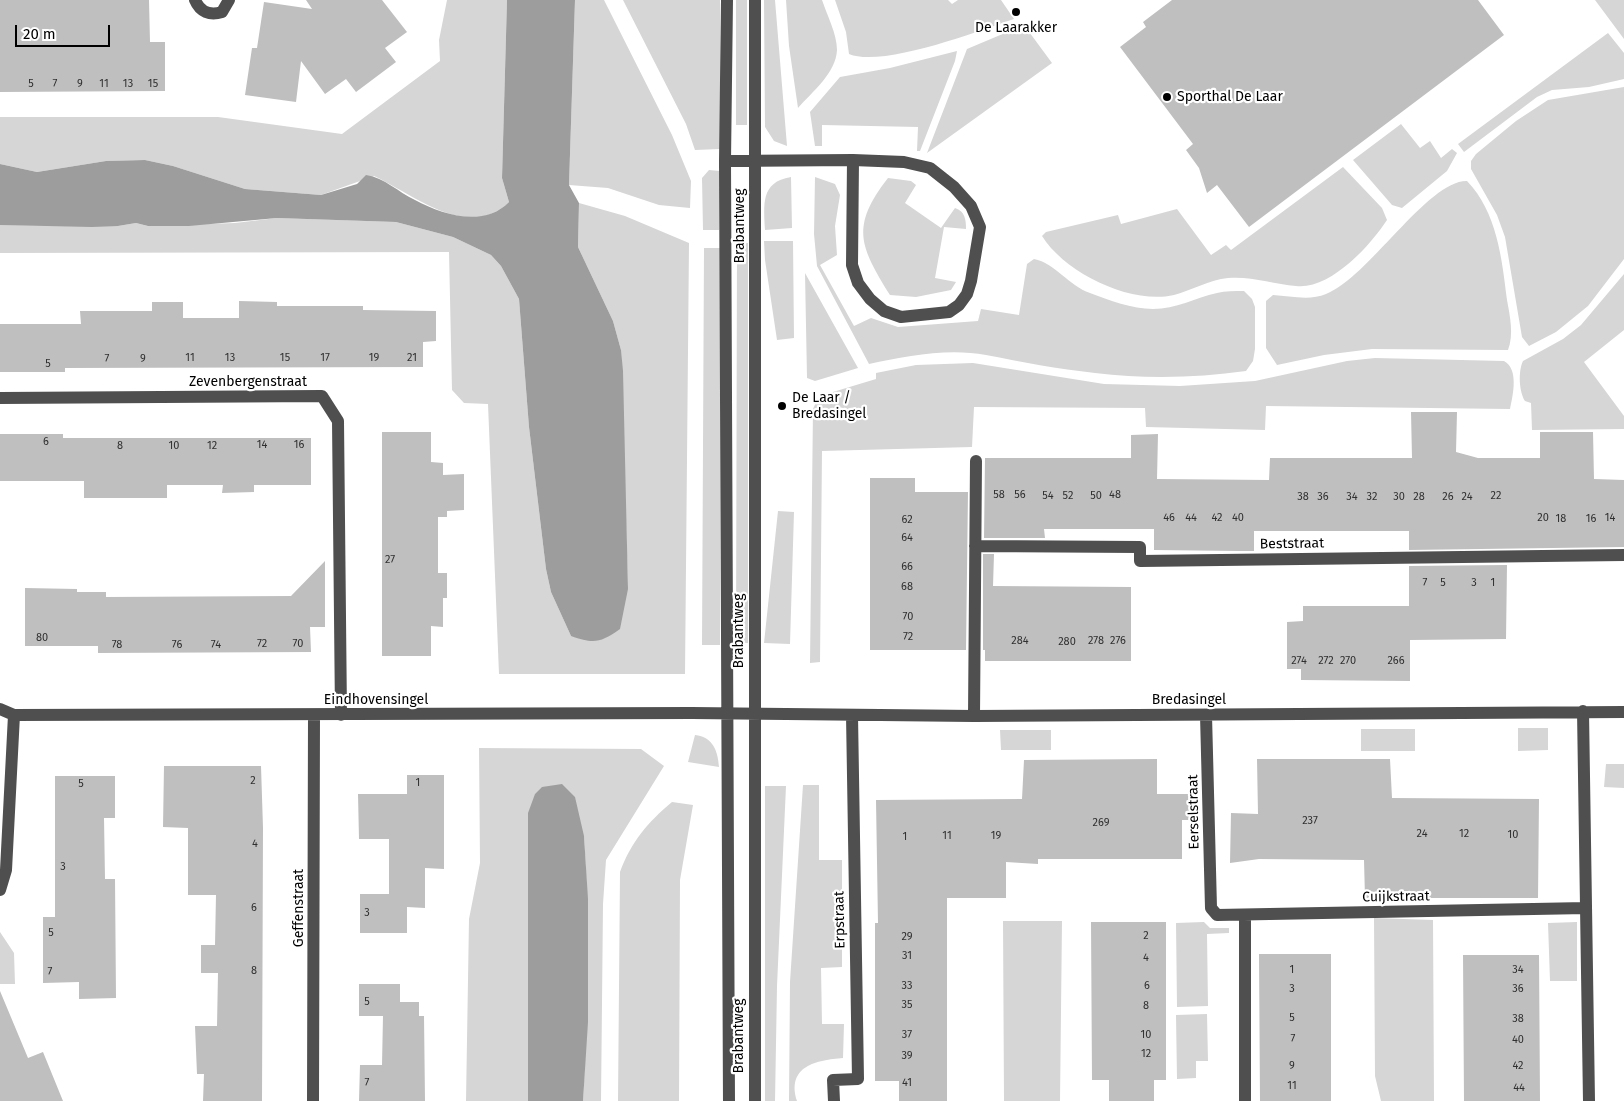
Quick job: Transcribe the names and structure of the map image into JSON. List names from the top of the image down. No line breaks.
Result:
{"streets":{"street":["Brabantweg","Zevenbergenstraat","Beststraat","Eindhovensingel","Bredasingel","Eerselstraat","Cuijkstraat","Geffenstraat","Erpstraat"]},"crossings":[["Brabantweg","Eindhovensingel"],["Brabantweg","Bredasingel"],["Zevenbergenstraat","Eindhovensingel"],["Eindhovensingel","Bredasingel"],["Eindhovensingel","Geffenstraat"],["Bredasingel","Eerselstraat"],["Bredasingel","Erpstraat"],["Eerselstraat","Cuijkstraat"]],"places":["De Laarakker","Sporthal De Laar","De Laar / Bredasingel"],"house_numbers":["5","7","9","11","13","15","11","13","15","17","19","21","7","9","5","6","14","16","8","10","12","58","56","48","54","52","50","22","38","36","34","32","30","28","26","24","46","44","42","40","20","14","18","16","62","64","27","66","7","5","3","1","68","70","72","80","284","278","276","280","72","70","78","76","74","274","272","270","266","2","1","5","237","269","24","12","10","11","19","1","4","3","6","3","5","2","29","31","4","1","34","8","7","33","6","3","36","5","35","8","5","38","37","10","7","40","12","39","9","42","7","41","11","44"],"scale_bar":"20 m"}
